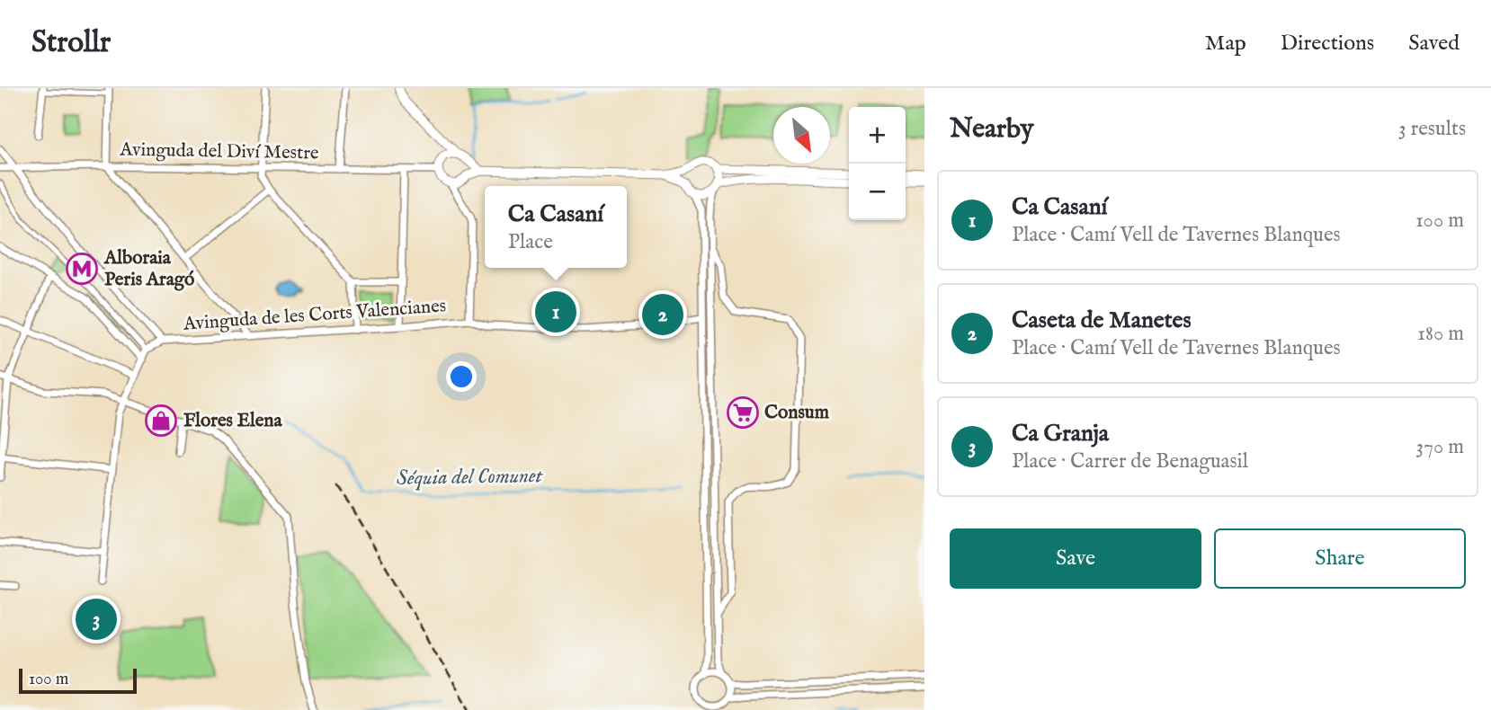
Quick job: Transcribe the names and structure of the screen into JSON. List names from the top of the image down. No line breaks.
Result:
{"streets":{"street":["Avinguda del Diví Mestre","Avinguda de les Corts Valencianes"]},"water":["Séquia del Comunet"],"places":{"metro station":["Alboraia Peris Aragó"],"supermarket":["Consum"],"shop":["Flores Elena"]},"scale_bar":"100 m","north":"bottom right","page":{"header":"Strollr","nav":["Map","Directions","Saved"],"heading":["Nearby","3 results"],"map_buttons":["+","−"],"list":[{"mark":"1","name":"Ca Casaní","note":"Place · Camí Vell de Tavernes Blanques","value":"100 m"},{"mark":"2","name":"Caseta de Manetes","note":"Place · Camí Vell de Tavernes Blanques","value":"180 m"},{"mark":"3","name":"Ca Granja","note":"Place · Carrer de Benaguasil","value":"370 m"}],"popup":["Ca Casaní","Place"],"pins":["1","2","3"],"buttons":["Save","Share"],"scale":"100 m"}}
